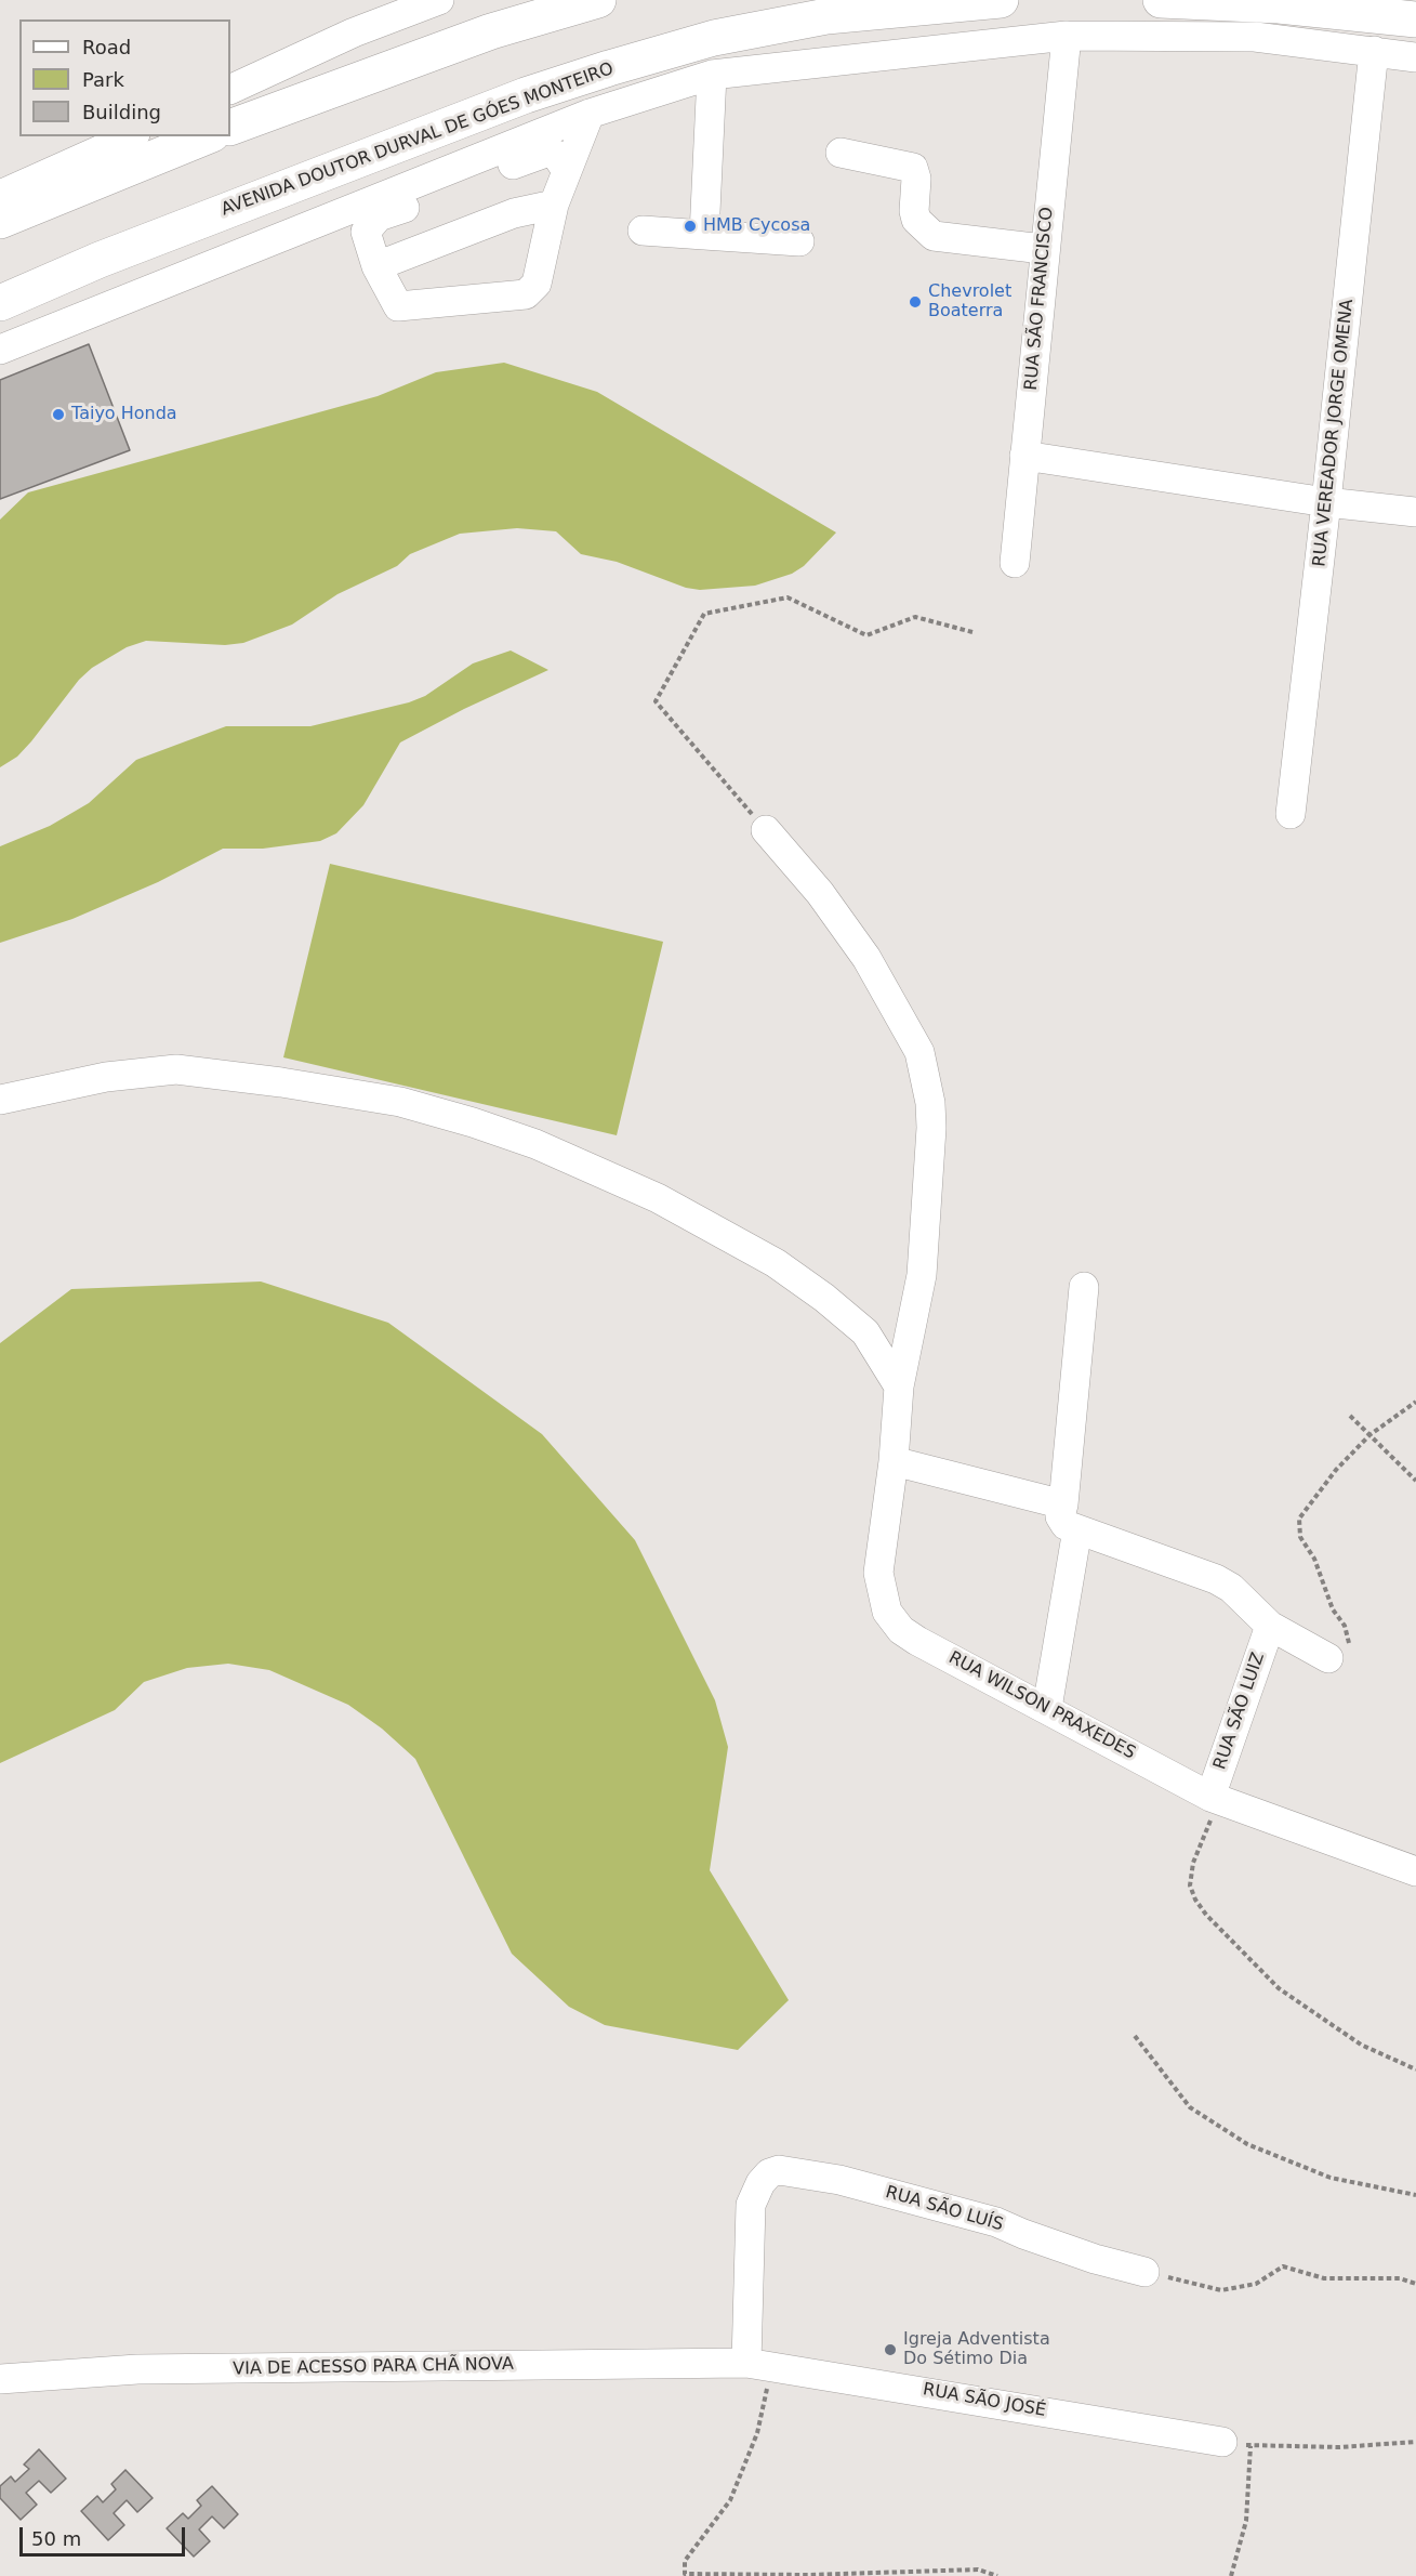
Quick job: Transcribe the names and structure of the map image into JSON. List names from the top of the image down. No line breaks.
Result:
{"streets":{"highway":["AVENIDA DOUTOR DURVAL DE GÓES MONTEIRO"],"street":["RUA SÃO FRANCISCO","RUA VEREADOR JORGE OMENA","RUA WILSON PRAXEDES","RUA SÃO LUIZ","RUA SÃO LUÍS","VIA DE ACESSO PARA CHÃ NOVA","RUA SÃO JOSÉ"]},"crossings":[["RUA WILSON PRAXEDES","RUA SÃO LUIZ"],["RUA SÃO LUÍS","VIA DE ACESSO PARA CHÃ NOVA"],["RUA SÃO LUÍS","RUA SÃO JOSÉ"],["VIA DE ACESSO PARA CHÃ NOVA","RUA SÃO JOSÉ"]],"places":["HMB Cycosa","Chevrolet Boaterra","Taiyo Honda","Igreja Adventista Do Sétimo Dia"],"legend":["Road","Park","Building"],"scale_bar":"50 m"}
